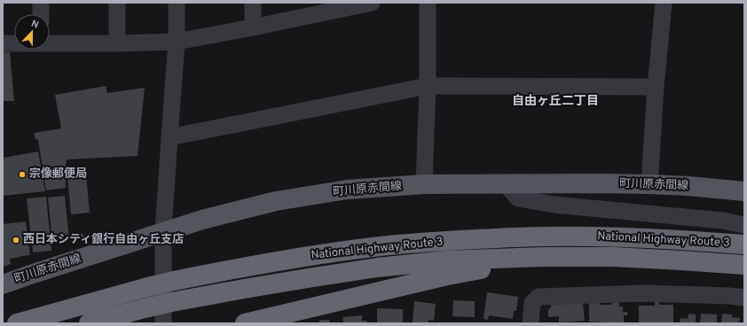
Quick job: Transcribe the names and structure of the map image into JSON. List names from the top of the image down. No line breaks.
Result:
{"streets":{"highway":["National Highway Route 3"],"main road":["町川原赤間線"]},"districts":["自由ヶ丘二丁目"],"places":["宗像郵便局","西日本シティ銀行自由ヶ丘支店"],"north":"top"}
